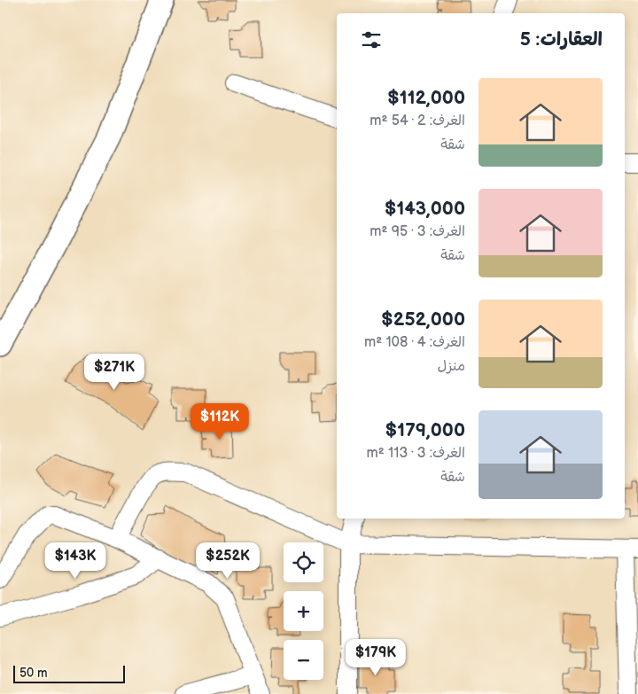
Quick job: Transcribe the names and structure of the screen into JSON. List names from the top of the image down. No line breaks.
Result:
{"scale_bar":"50 m","page":{"heading":"العقارات: 5","list":[{"name":"$112,000","note":"الغرف: 2 · 54 m² · شقة"},{"name":"$143,000","note":"الغرف: 3 · 95 m² · شقة"},{"name":"$252,000","note":"الغرف: 4 · 108 m² · منزل"},{"name":"$179,000","note":"الغرف: 3 · 113 m² · شقة"}],"price":["$271K","$112K","$143K","$252K","$179K"],"map_buttons":["+","−"],"scale":"50 m"}}
